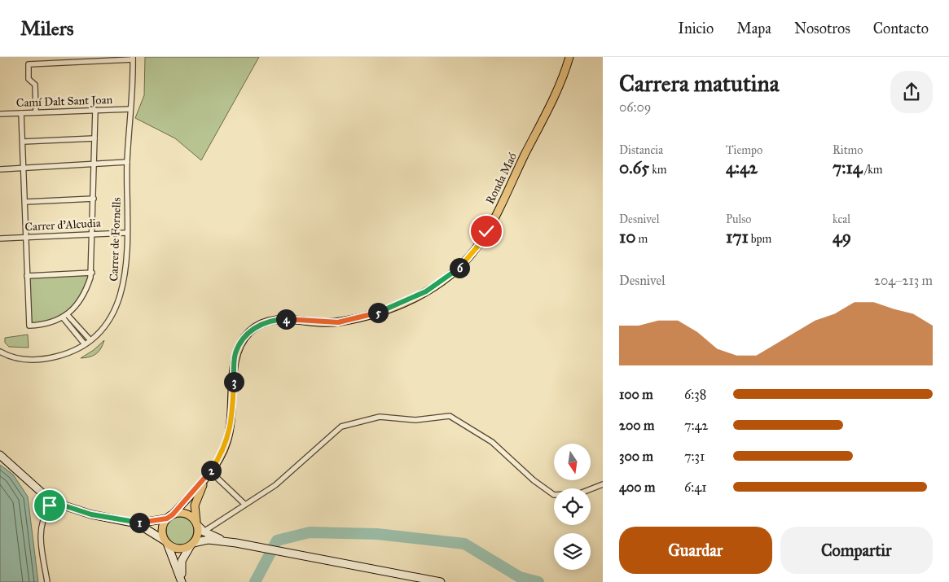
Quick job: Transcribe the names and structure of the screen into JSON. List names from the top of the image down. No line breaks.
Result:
{"streets":{"main road":["Ronda Maó"],"street":["Camí Dalt Sant Joan","Carrer d'Alcudia","Carrer de Fornells"]},"crossings":[["Camí Dalt Sant Joan","Carrer de Fornells"],["Carrer d'Alcudia","Carrer de Fornells"]],"north":"bottom","page":{"header":"Milers","nav":["Inicio","Mapa","Nosotros","Contacto"],"heading":["Carrera matutina","06:09"],"stats":[["Distancia","0.65 km"],["Tiempo","4:42"],["Ritmo","7:14 /km"],["Desnivel","10 m"],["Pulso","171 bpm"],["kcal","49"]],"pins":["6","5","4","3","2","1"],"chart":["Desnivel","204–213 m"],"list":[{"name":"100 m","note":"6:38"},{"name":"200 m","note":"7:42"},{"name":"300 m","note":"7:31"},{"name":"400 m","note":"6:41"}],"buttons":["Guardar","Compartir"]}}
